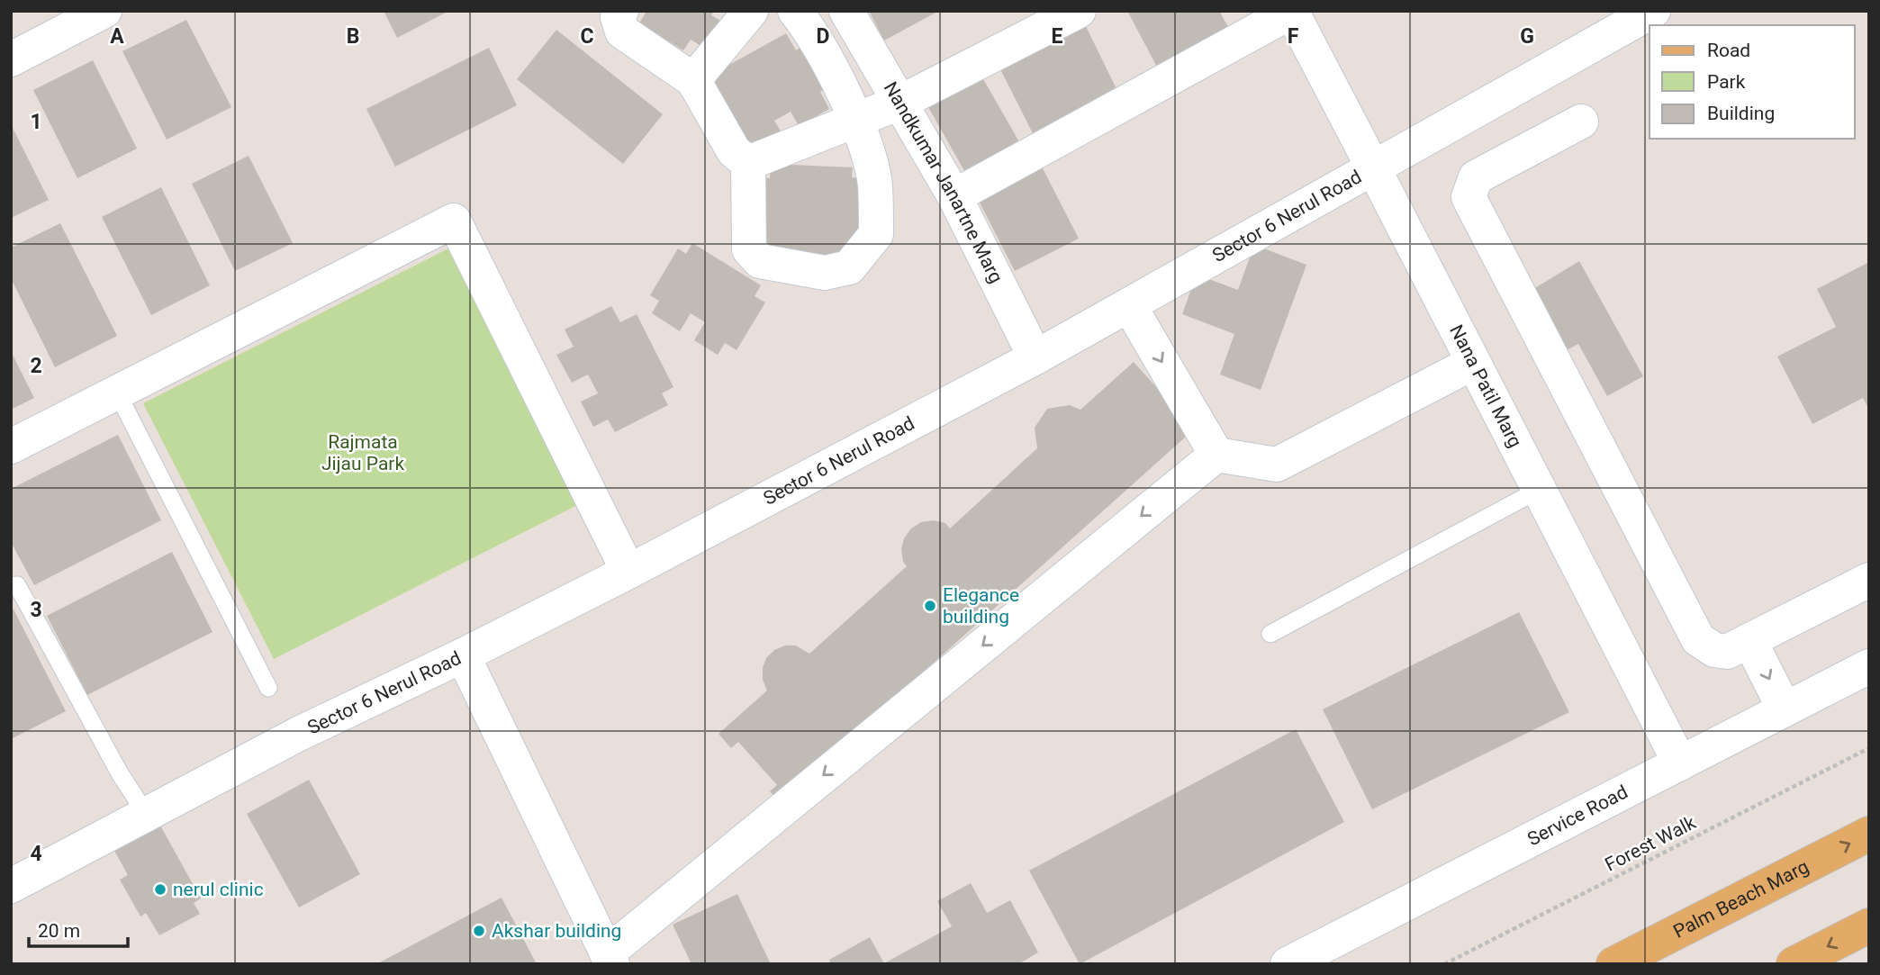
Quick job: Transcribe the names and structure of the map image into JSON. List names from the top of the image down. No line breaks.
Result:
{"streets":{"main road":["Palm Beach Marg"],"street":["Nandkumar Janartne Marg","Sector 6 Nerul Road","Nana Patil Marg","Service Road"],"path":["Forest Walk"]},"crossings":[["Nandkumar Janartne Marg","Sector 6 Nerul Road"],["Sector 6 Nerul Road","Nana Patil Marg"],["Nana Patil Marg","Service Road"]],"one_way":["Palm Beach Marg"],"parks":["Rajmata Jijau Park"],"places":["Elegance building","nerul clinic","Akshar building"],"legend":["Road","Park","Building"],"scale_bar":"20 m","grid":{"columns":["A","B","C","D","E","F","G"],"rows":["1","2","3","4"]}}
